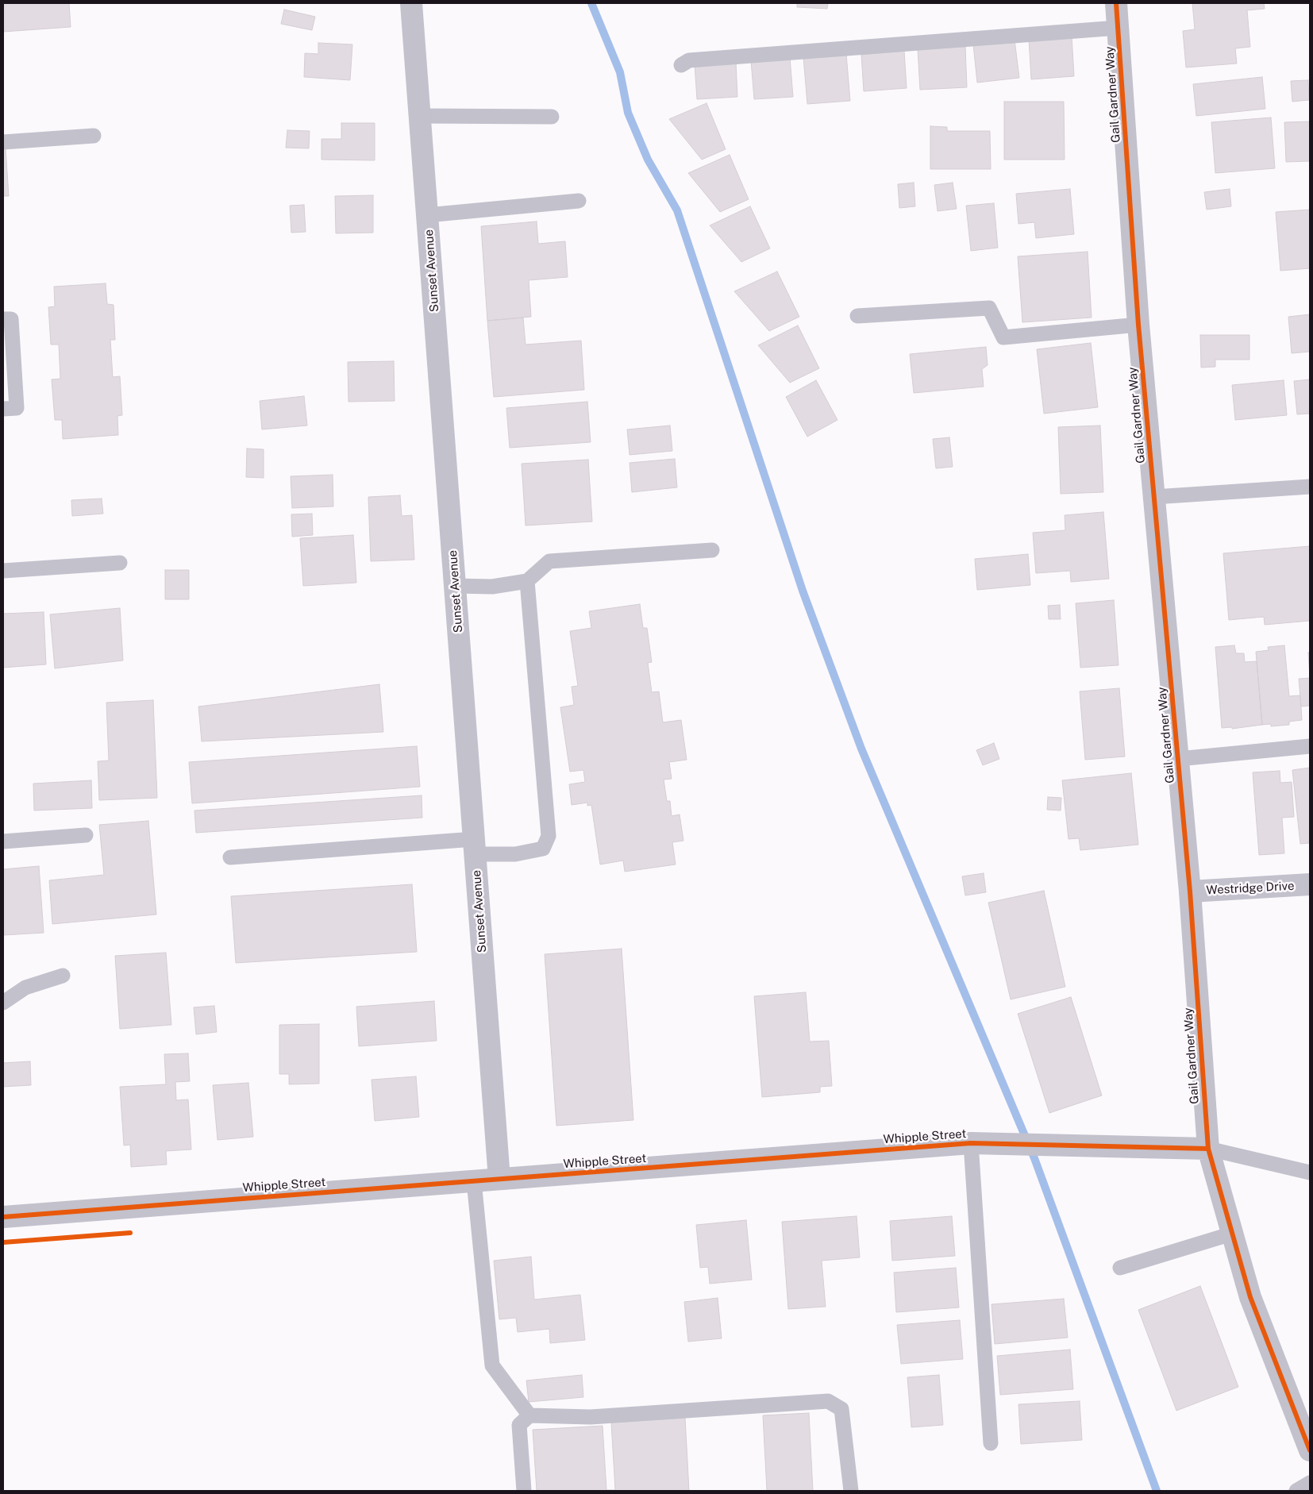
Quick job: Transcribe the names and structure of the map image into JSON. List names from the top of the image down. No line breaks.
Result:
{"streets":{"street":["Gail Gardner Way","Sunset Avenue","Westridge Drive","Whipple Street"]},"crossings":[["Gail Gardner Way","Westridge Drive"],["Gail Gardner Way","Whipple Street"],["Sunset Avenue","Whipple Street"]]}
